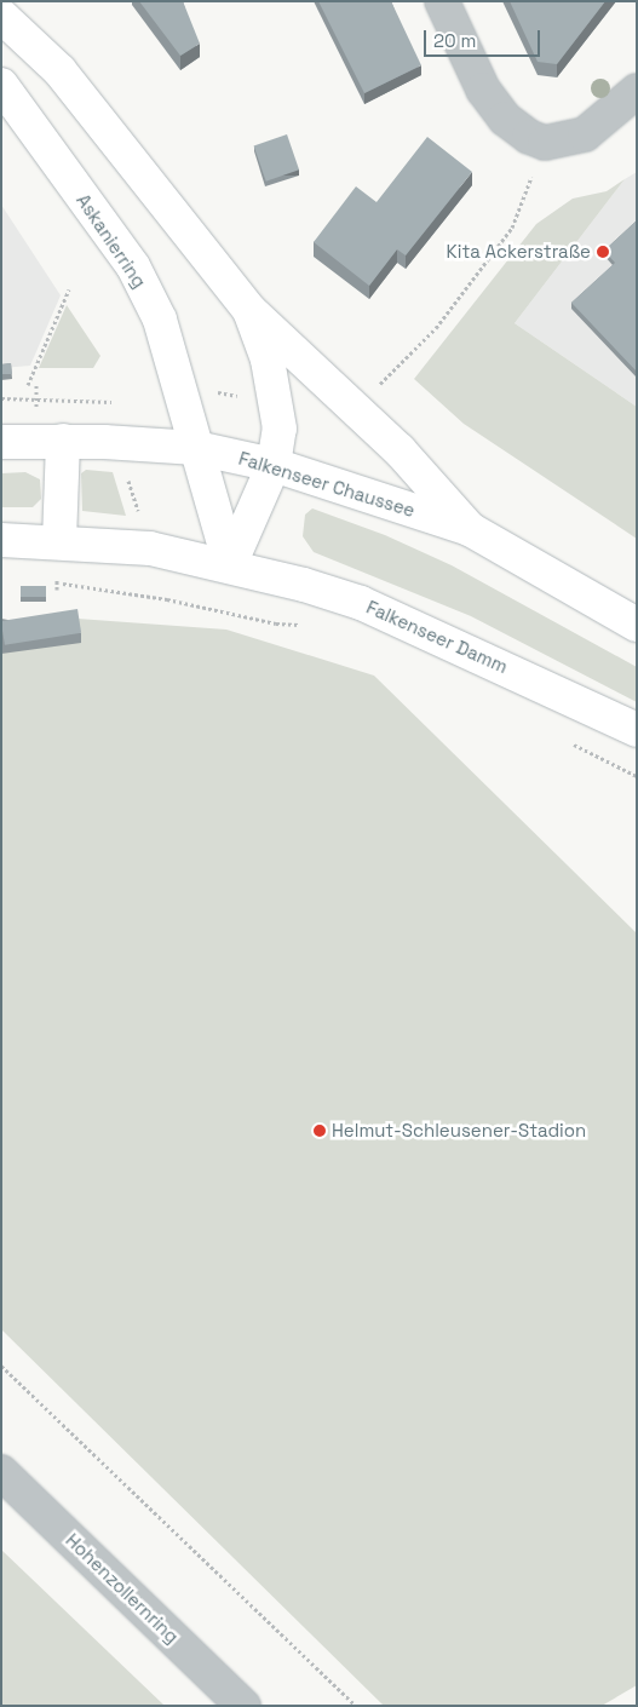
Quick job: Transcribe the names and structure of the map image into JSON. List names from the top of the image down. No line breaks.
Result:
{"streets":{"main road":["Askanierring","Falkenseer Chaussee","Falkenseer Damm"],"street":["Hohenzollernring"]},"crossings":[["Askanierring","Falkenseer Chaussee"],["Askanierring","Falkenseer Damm"]],"places":["Kita Ackerstraße","Helmut-Schleusener-Stadion"],"scale_bar":"20 m"}
